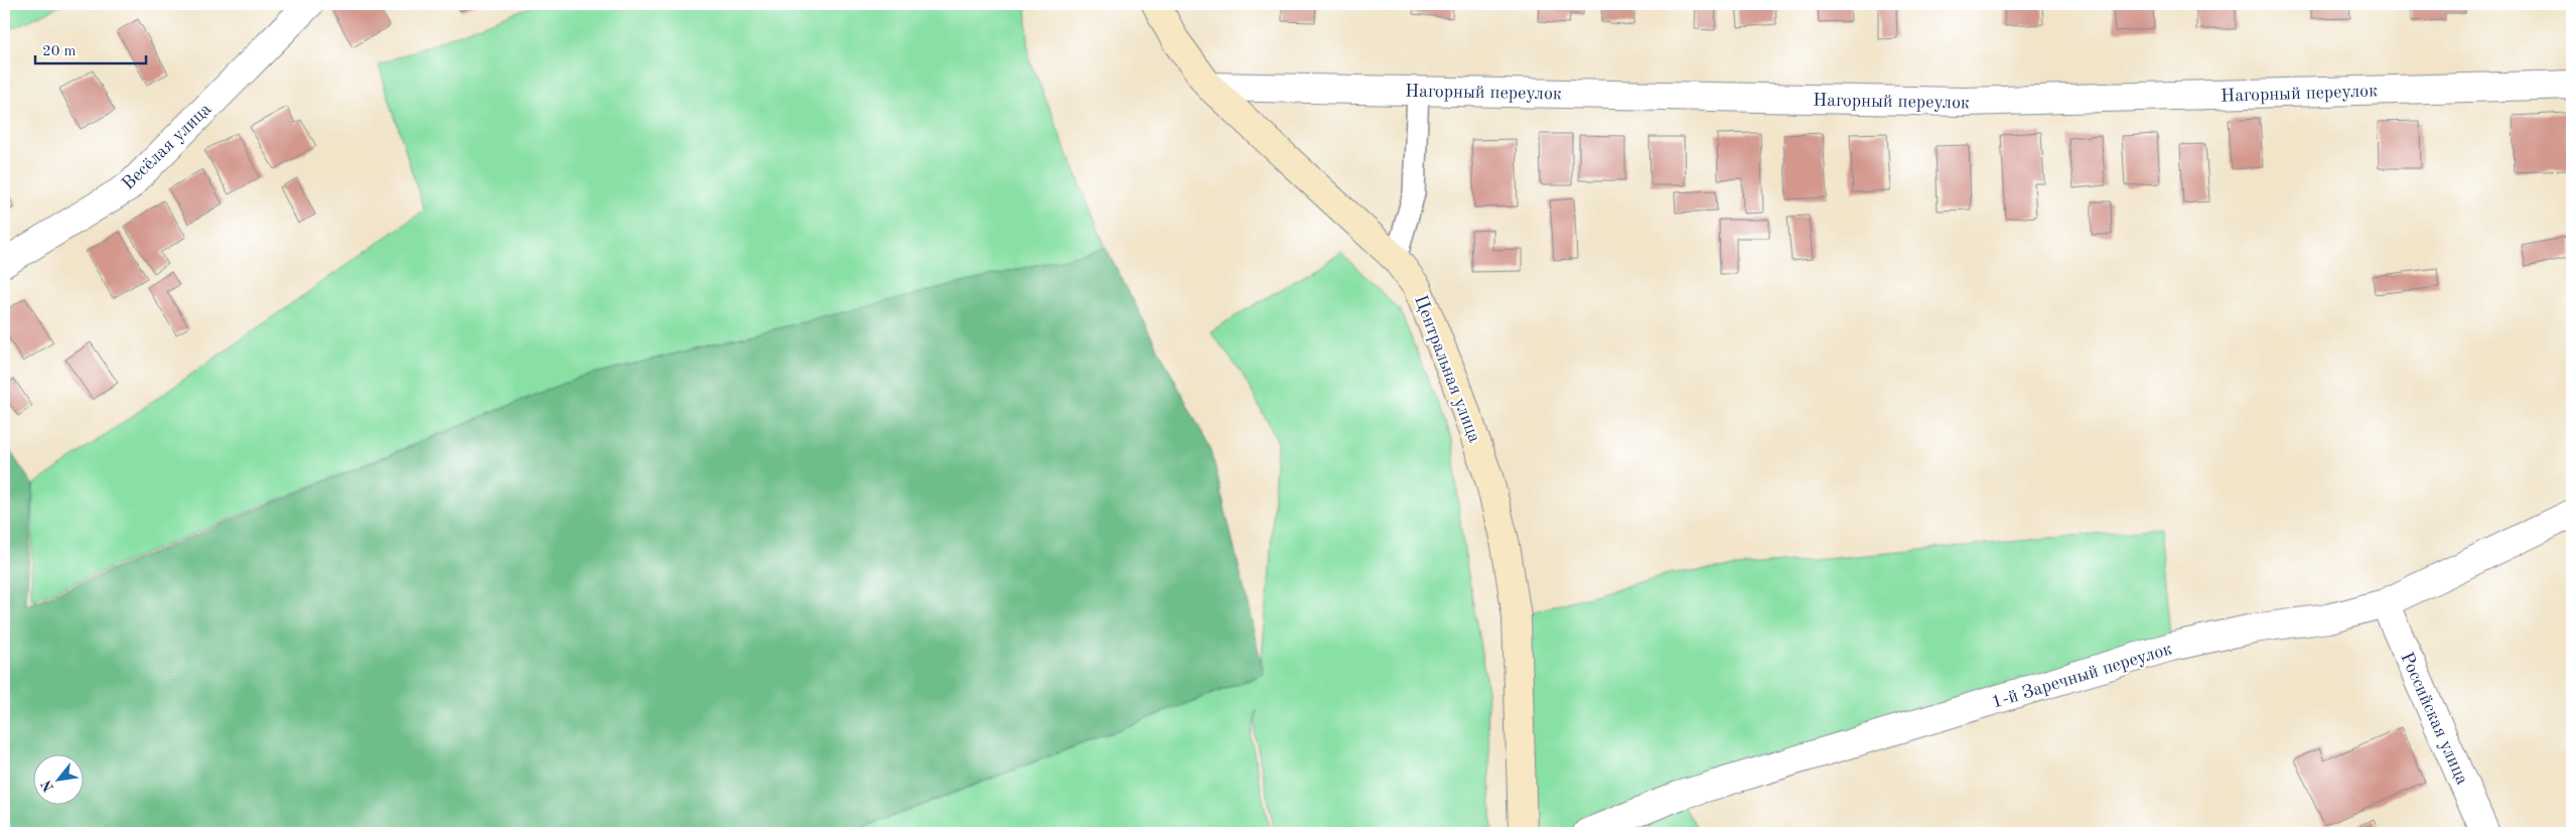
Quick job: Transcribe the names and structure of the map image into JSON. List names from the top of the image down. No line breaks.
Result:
{"streets":{"street":["Нагорный переулок","Весёлая улица","Центральная улица","1-й Заречный переулок","Российская улица"]},"crossings":[["Нагорный переулок","Центральная улица"],["1-й Заречный переулок","Российская улица"]],"scale_bar":"20 m","north":"bottom left"}
